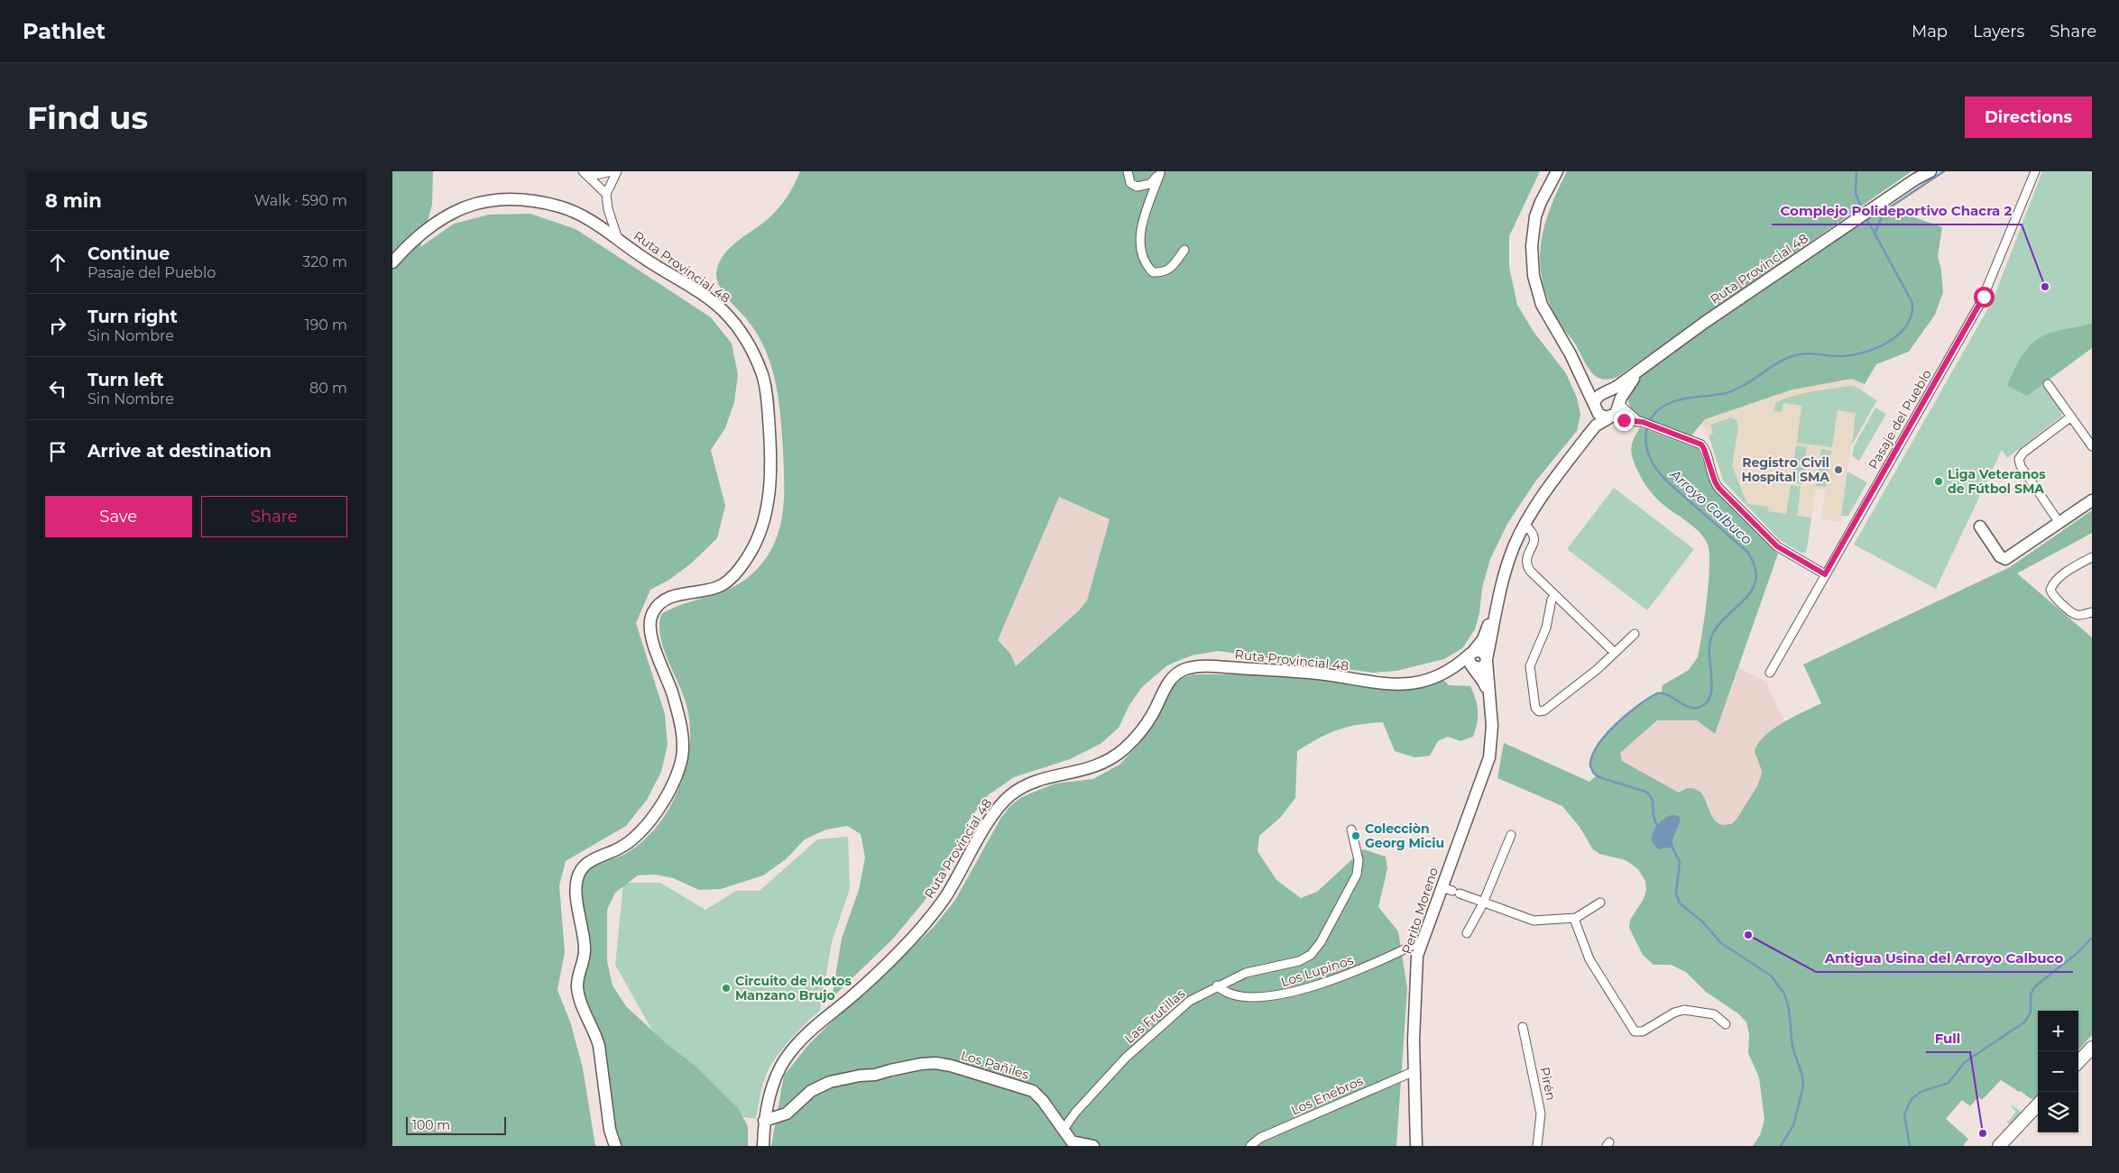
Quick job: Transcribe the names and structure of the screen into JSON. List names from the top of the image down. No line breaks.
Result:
{"streets":{"main road":["Ruta Provincial 48","Perito Moreno","Los Pañiles"],"street":["Pasaje del Pueblo","Los Lupinos","Las Frutillas","Pirén","Los Enebros"]},"crossings":[["Ruta Provincial 48","Perito Moreno"],["Ruta Provincial 48","Los Pañiles"],["Perito Moreno","Los Lupinos"],["Perito Moreno","Los Enebros"],["Los Lupinos","Las Frutillas"],["Las Frutillas","Los Pañiles"]],"water":["Arroyo Calbuco"],"places":["Complejo Polideportivo Chacra 2","Registro Civil Hospital SMA","Liga Veteranos de Fútbol SMA","Colecciòn Georg Miciu","Antigua Usina del Arroyo Calbuco","Circuito de Motos Manzano Brujo","Full"],"scale_bar":"100 m","page":{"header":"Pathlet","nav":["Map","Layers","Share"],"buttons":["Directions",["Save","Share"]],"title":"Find us","heading":["8 min","Walk · 590 m"],"list":[["Continue","Pasaje del Pueblo","320 m"],["Turn right","Sin Nombre","190 m"],["Turn left","Sin Nombre","80 m"],"Arrive at destination"],"map_buttons":["+","−"],"scale":"100 m"}}
